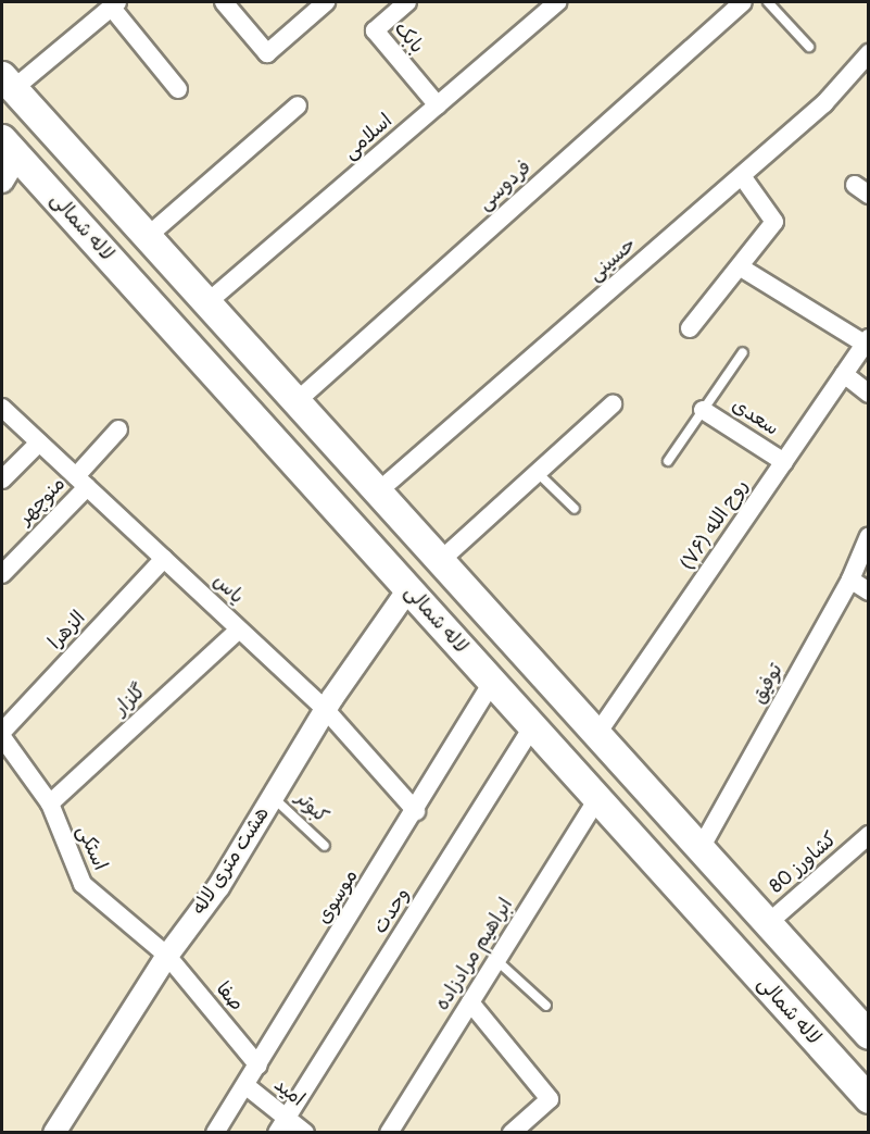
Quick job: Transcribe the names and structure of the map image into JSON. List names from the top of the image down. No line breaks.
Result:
{"streets":{"main road":["لاله شمالی"],"street":["بابک","اسلامی","فردوسی","حسینی","سعدی","منوچهر","روح الله (۷۶)","یاس","الزهرا","توفیق","گلزار","استکی","هشت متری لاله","کشاورز 80","موسوی","وحدت","ابراهیم مرادزاده","صفا","امید"],"lane":["کبوتر"]},"crossings":[["بابک","اسلامی"],["لاله شمالی","هشت متری لاله"],["لاله شمالی","موسوی"],["لاله شمالی","وحدت"],["لاله شمالی","ابراهیم مرادزاده"],["سعدی","روح الله (۷۶)"],["منوچهر","یاس"],["یاس","الزهرا"],["یاس","گلزار"],["یاس","هشت متری لاله"],["یاس","موسوی"],["گلزار","استکی"],["کبوتر","هشت متری لاله"],["استکی","هشت متری لاله"],["استکی","صفا"],["هشت متری لاله","صفا"],["موسوی","صفا"],["موسوی","امید"],["وحدت","امید"]]}
